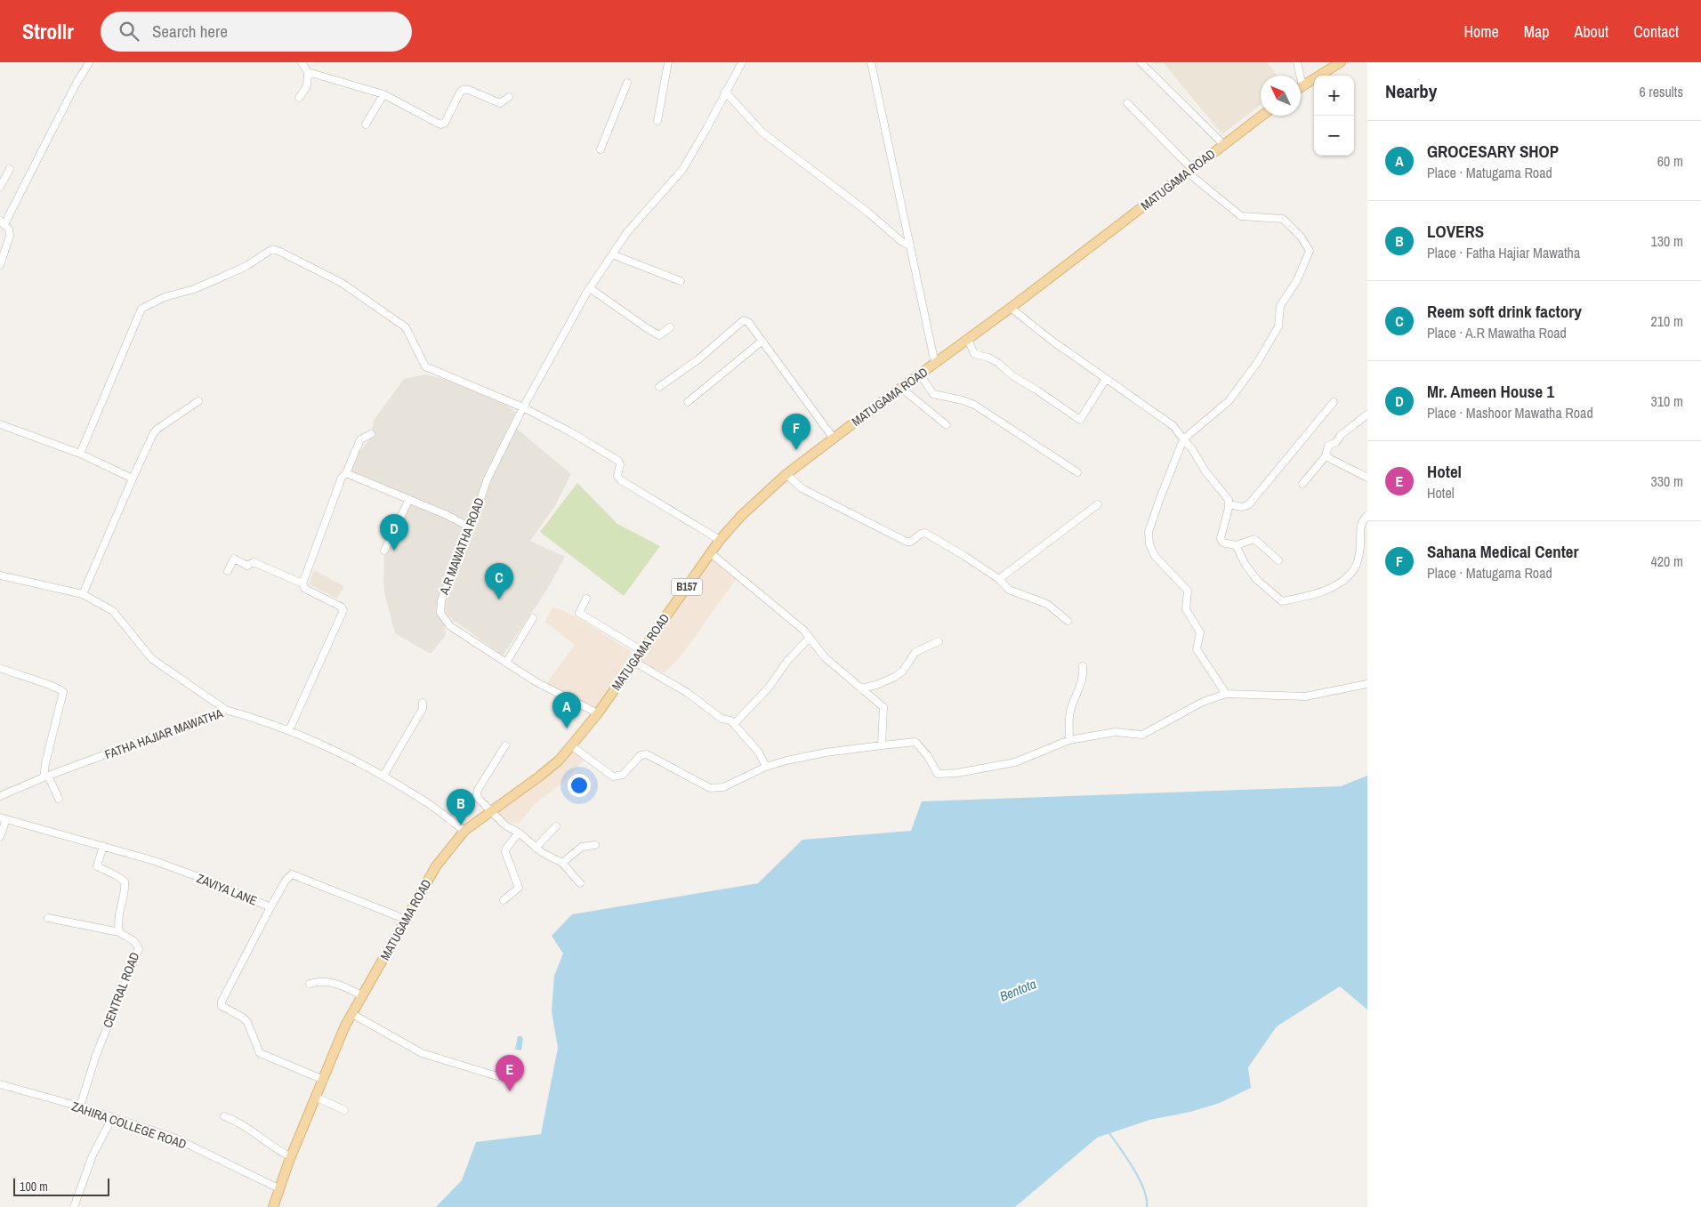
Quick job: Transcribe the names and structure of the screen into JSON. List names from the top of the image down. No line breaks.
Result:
{"streets":{"main road":["MATUGAMA ROAD","B157"],"street":["A.R MAWATHA ROAD","FATHA HAJIAR MAWATHA","ZAVIYA LANE","CENTRAL ROAD","ZAHIRA COLLEGE ROAD"]},"crossings":[["MATUGAMA ROAD","A.R MAWATHA ROAD"],["MATUGAMA ROAD","FATHA HAJIAR MAWATHA"],["MATUGAMA ROAD","ZAVIYA LANE"],["MATUGAMA ROAD","ZAHIRA COLLEGE ROAD"],["CENTRAL ROAD","ZAHIRA COLLEGE ROAD"]],"water":["Bentota"],"scale_bar":"100 m","north":"top left","page":{"header":"Strollr","search":"Search here","nav":["Home","Map","About","Contact"],"heading":["Nearby","6 results"],"map_buttons":["+","−"],"list":[{"mark":"A","name":"GROCESARY SHOP","note":"Place · Matugama Road","value":"60 m"},{"mark":"B","name":"LOVERS","note":"Place · Fatha Hajiar Mawatha","value":"130 m"},{"mark":"C","name":"Reem soft drink factory","note":"Place · A.R Mawatha Road","value":"210 m"},{"mark":"D","name":"Mr. Ameen House 1","note":"Place · Mashoor Mawatha Road","value":"310 m"},{"mark":"E","name":"Hotel","note":"Hotel","value":"330 m"},{"mark":"F","name":"Sahana Medical Center","note":"Place · Matugama Road","value":"420 m"}],"pins":["F","D","C","A","B","E"],"scale":"100 m"}}
